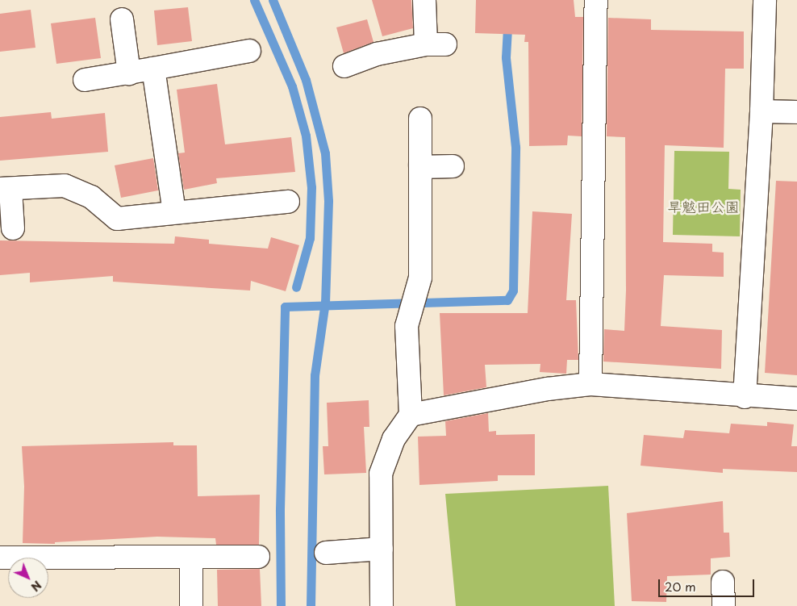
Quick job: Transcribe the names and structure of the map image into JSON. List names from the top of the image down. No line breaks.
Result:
{"parks":["旱魃田公園"],"scale_bar":"20 m","north":"bottom right"}
